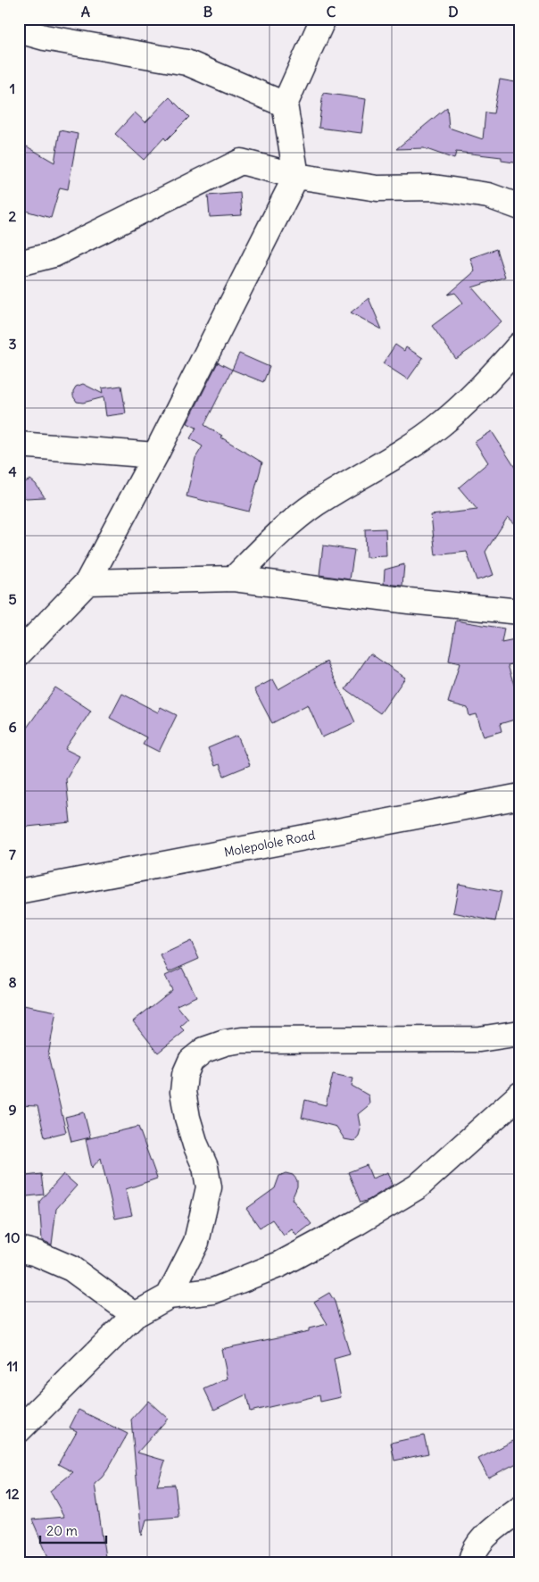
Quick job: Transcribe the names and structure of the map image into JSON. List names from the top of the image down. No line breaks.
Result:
{"streets":{"street":["Molepolole Road"]},"scale_bar":"20 m","grid":{"columns":["A","B","C","D"],"rows":["1","2","3","4","5","6","7","8","9","10","11","12"]}}
